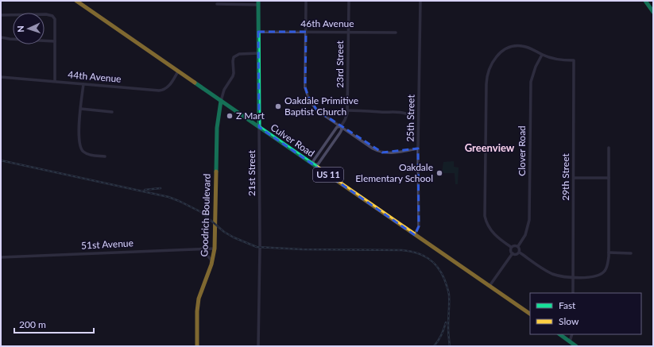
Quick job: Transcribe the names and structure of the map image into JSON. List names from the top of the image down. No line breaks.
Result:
{"streets":{"main road":["Culver Road","21st Street","US 11","Goodrich Boulevard"],"street":["46th Avenue","23rd Street","44th Avenue","25th Street","Clover Road","29th Street","51st Avenue"]},"crossings":[["46th Avenue","23rd Street"],["46th Avenue","21st Street"],["23rd Street","Culver Road"],["44th Avenue","Culver Road"],["25th Street","Culver Road"],["Culver Road","21st Street"],["Culver Road","Goodrich Boulevard"],["Clover Road","29th Street"],["Goodrich Boulevard","51st Avenue"]],"districts":["Greenview"],"places":["Oakdale Primitive Baptist Church","Z Mart","Oakdale Elementary School"],"legend":["Fast","Slow"],"scale_bar":"200 m","north":"left"}
